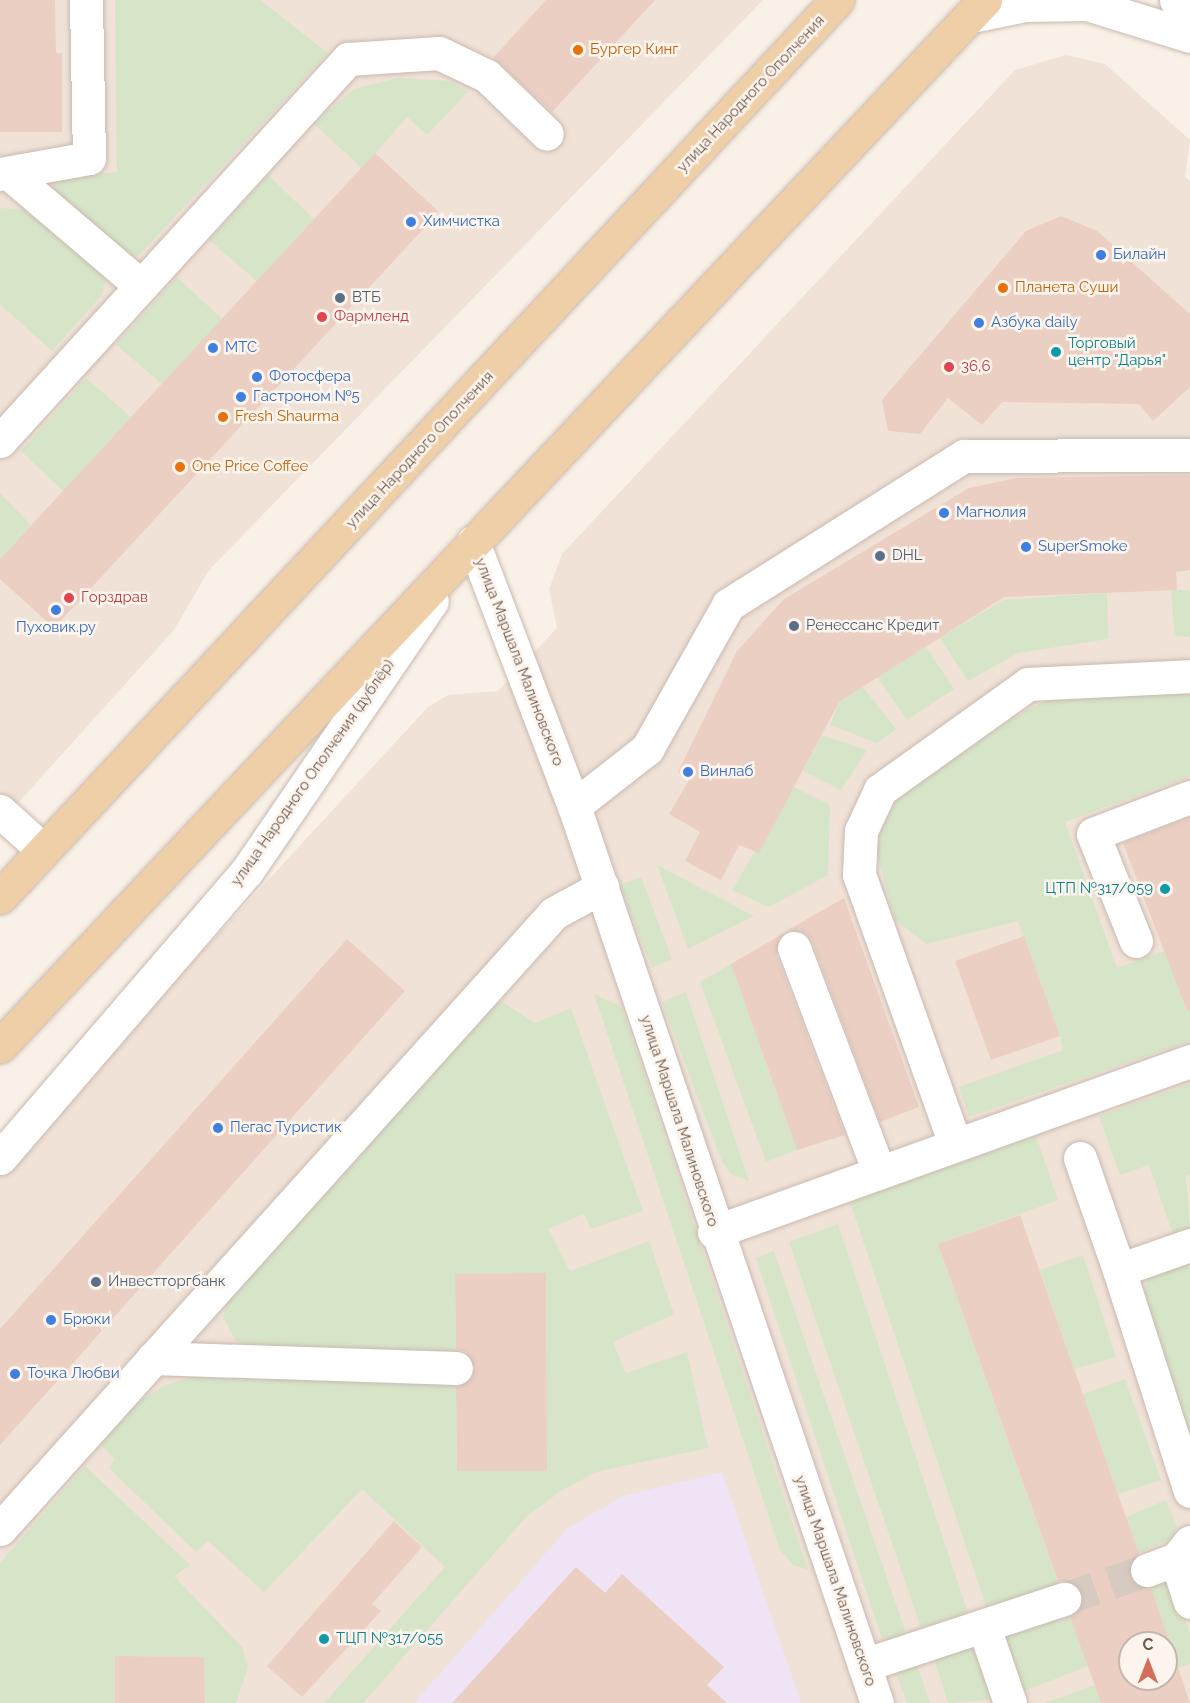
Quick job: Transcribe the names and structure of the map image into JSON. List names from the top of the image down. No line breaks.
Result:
{"streets":{"main road":["улица Народного Ополчения"],"street":["улица Маршала Малиновского","улица Народного Ополчения (дублёр)"]},"crossings":[["улица Маршала Малиновского","улица Народного Ополчения (дублёр)"]],"places":["Бургер Кинг","Химчистка","Билайн","Планета Суши","ВТБ","Фармленд","Азбука daily","МТС","Торговый центр \"Дарья\"","36,6","Фотосфера","Гастроном №5","Fresh Shaurma","One Price Coffee","Магнолия","SuperSmoke","DHL","Горздрав","Пуховик.ру","Ренессанс Кредит","Винлаб","ЦТП №317/059","Пегас Туристик","Инвестторгбанк","Брюки","Точка Любви","ТЦП №317/055"],"north":"top"}
